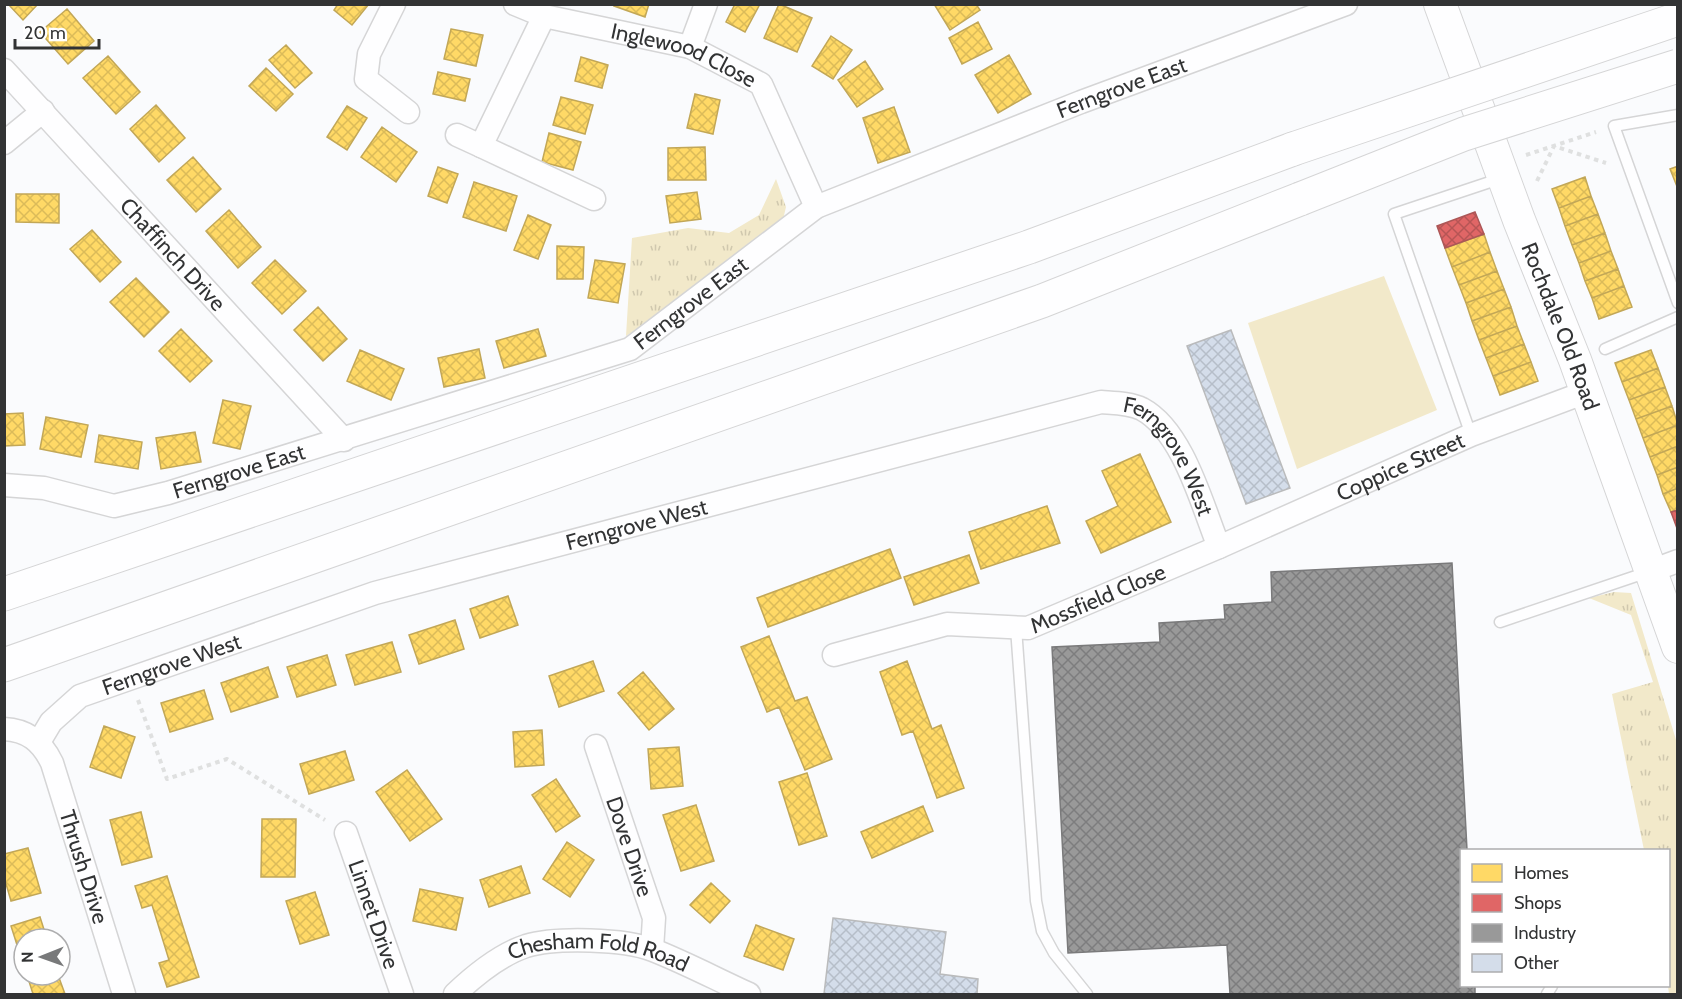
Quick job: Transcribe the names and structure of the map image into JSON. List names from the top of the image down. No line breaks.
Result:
{"streets":{"main road":["Rochdale Old Road"],"street":["Inglewood Close","Ferngrove East","Chaffinch Drive","Ferngrove West","Coppice Street","Mossfield Close","Dove Drive","Thrush Drive","Linnet Drive","Chesham Fold Road"]},"crossings":[["Inglewood Close","Ferngrove East"],["Ferngrove East","Chaffinch Drive"],["Rochdale Old Road","Coppice Street"],["Ferngrove West","Coppice Street"],["Ferngrove West","Mossfield Close"],["Ferngrove West","Thrush Drive"],["Coppice Street","Mossfield Close"],["Dove Drive","Chesham Fold Road"]],"legend":["Homes","Shops","Industry","Other"],"scale_bar":"20 m","north":"left"}
